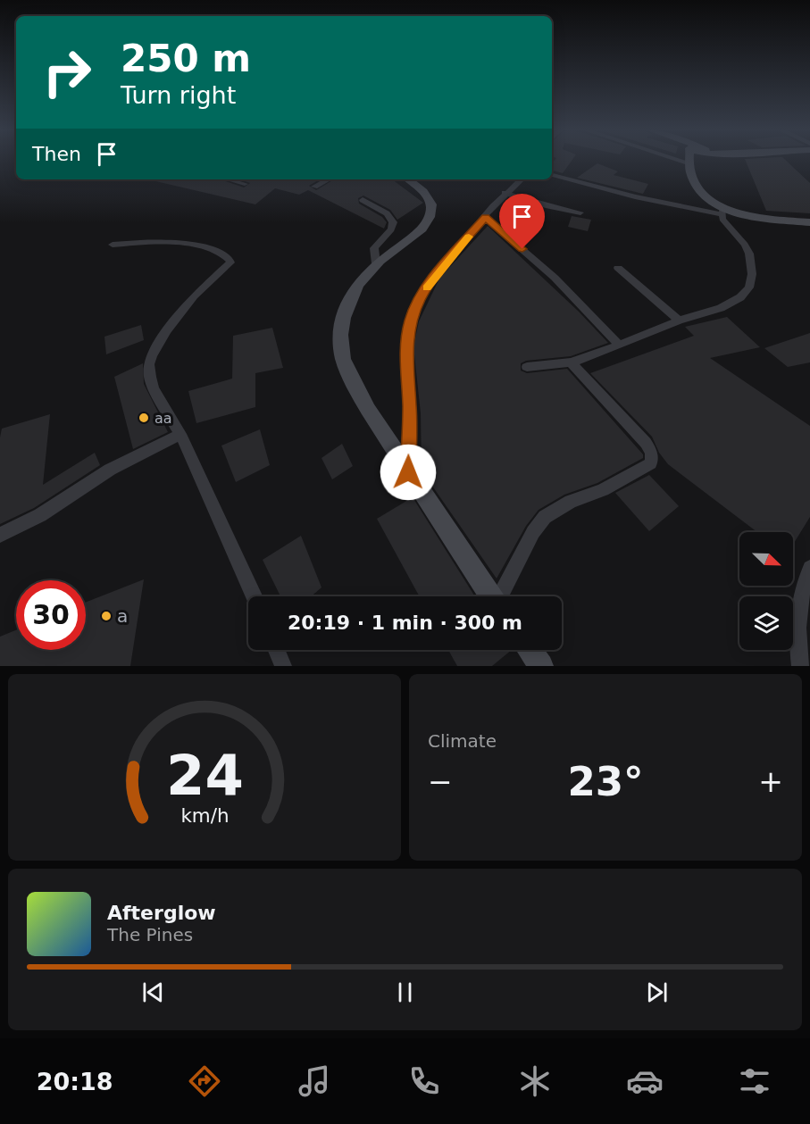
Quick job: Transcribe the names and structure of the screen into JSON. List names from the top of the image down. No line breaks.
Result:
{"places":["aa","a"],"north":"bottom right","page":{"turn":["250 m","Turn right"],"then":"Then","limit":"30","trip":"20:19 · 1 min · 300 m","tile":"Climate","heat":["−","23°","+"],"song":["Afterglow","The Pines"],"tabs":"20:18","gauge":["24","km/h"]}}
